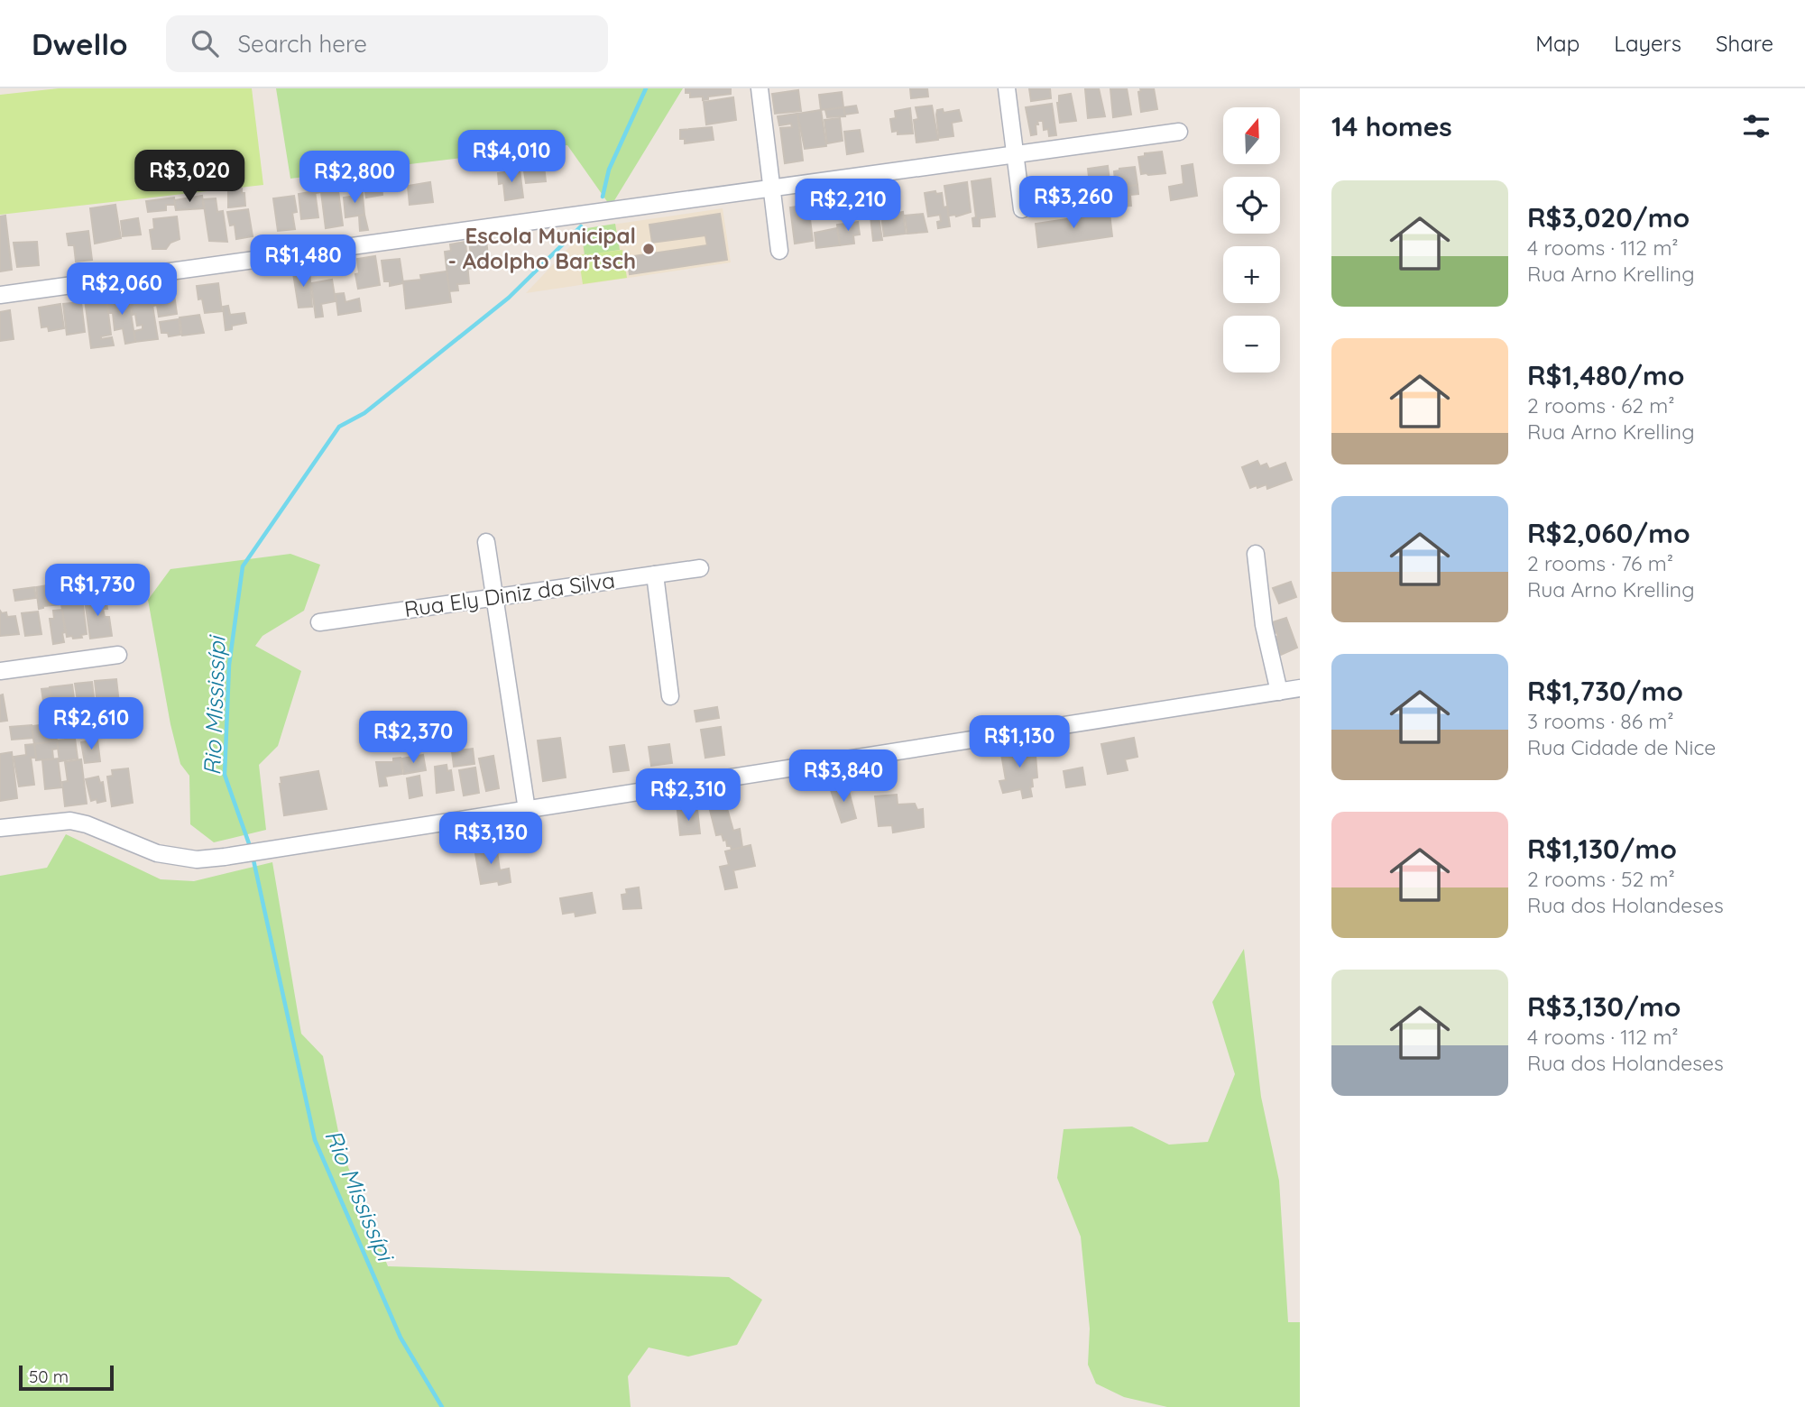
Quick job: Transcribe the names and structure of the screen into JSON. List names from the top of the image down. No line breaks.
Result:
{"streets":{"street":["Rua Ely Diniz da Silva"]},"water":["Rio Mississípi"],"places":["Escola Municipal - Adolpho Bartsch"],"scale_bar":"50 m","north":"top","page":{"header":"Dwello","search":"Search here","nav":["Map","Layers","Share"],"heading":"14 homes","map_buttons":["+","−"],"price":["R$4,010","R$3,020","R$2,800","R$3,260","R$2,210","R$1,480","R$2,060","R$1,730","R$2,610","R$2,370","R$1,130","R$3,840","R$2,310","R$3,130"],"list":[{"name":"R$3,020/mo","note":"4 rooms · 112 m² · Rua Arno Krelling"},{"name":"R$1,480/mo","note":"2 rooms · 62 m² · Rua Arno Krelling"},{"name":"R$2,060/mo","note":"2 rooms · 76 m² · Rua Arno Krelling"},{"name":"R$1,730/mo","note":"3 rooms · 86 m² · Rua Cidade de Nice"},{"name":"R$1,130/mo","note":"2 rooms · 52 m² · Rua dos Holandeses"},{"name":"R$3,130/mo","note":"4 rooms · 112 m² · Rua dos Holandeses"}],"scale":"50 m"}}
